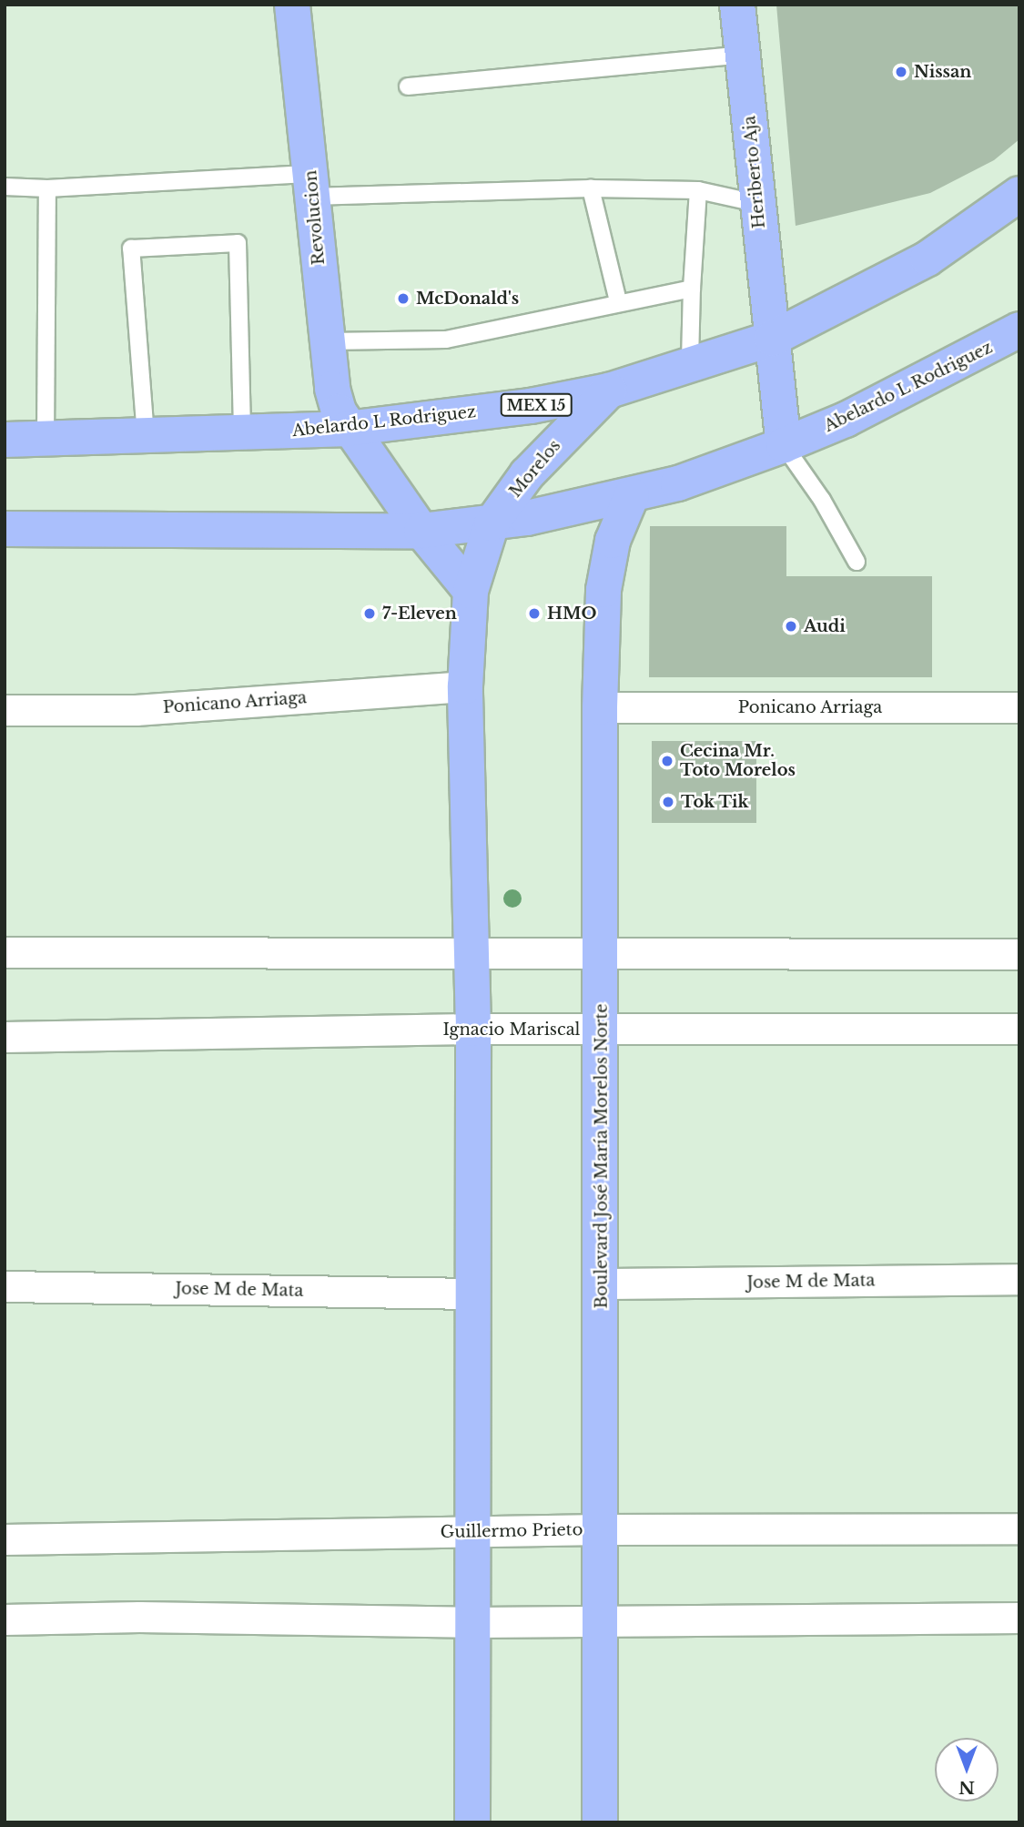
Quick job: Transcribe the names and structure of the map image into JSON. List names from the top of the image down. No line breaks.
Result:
{"streets":{"main road":["Heriberto Aja","Revolucion","Abelardo L Rodriguez","MEX 15","Morelos","Boulevard José María Morelos Norte"],"street":["Ponicano Arriaga","Ignacio Mariscal","Jose M de Mata","Guillermo Prieto"]},"crossings":[["Heriberto Aja","Abelardo L Rodriguez"],["Revolucion","Abelardo L Rodriguez"],["Abelardo L Rodriguez","Morelos"],["Abelardo L Rodriguez","Boulevard José María Morelos Norte"],["Ponicano Arriaga","Boulevard José María Morelos Norte"],["Ignacio Mariscal","Boulevard José María Morelos Norte"],["Boulevard José María Morelos Norte","Jose M de Mata"],["Boulevard José María Morelos Norte","Guillermo Prieto"]],"places":["Nissan","McDonald's","7-Eleven","HMO","Audi","Cecina Mr. Toto Morelos","Tok Tik"],"north":"bottom"}
